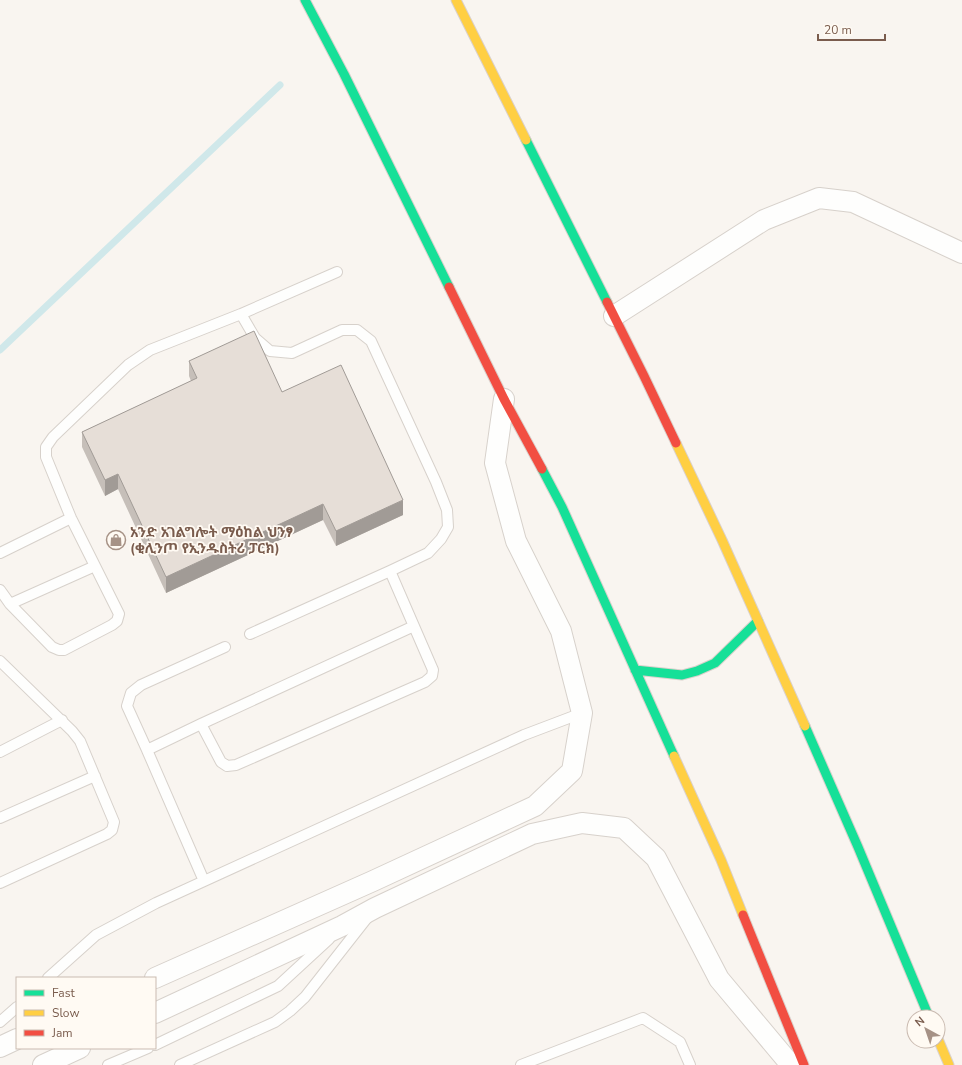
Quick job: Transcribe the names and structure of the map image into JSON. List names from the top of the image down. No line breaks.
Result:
{"places":{"shop":["አንድ አገልግሎት ማዕከል ህንፃ (ቂሊንጦ የኢንዱስትሪ ፓርክ)"]},"legend":["Fast","Slow","Jam"],"scale_bar":"20 m","north":"top left"}
